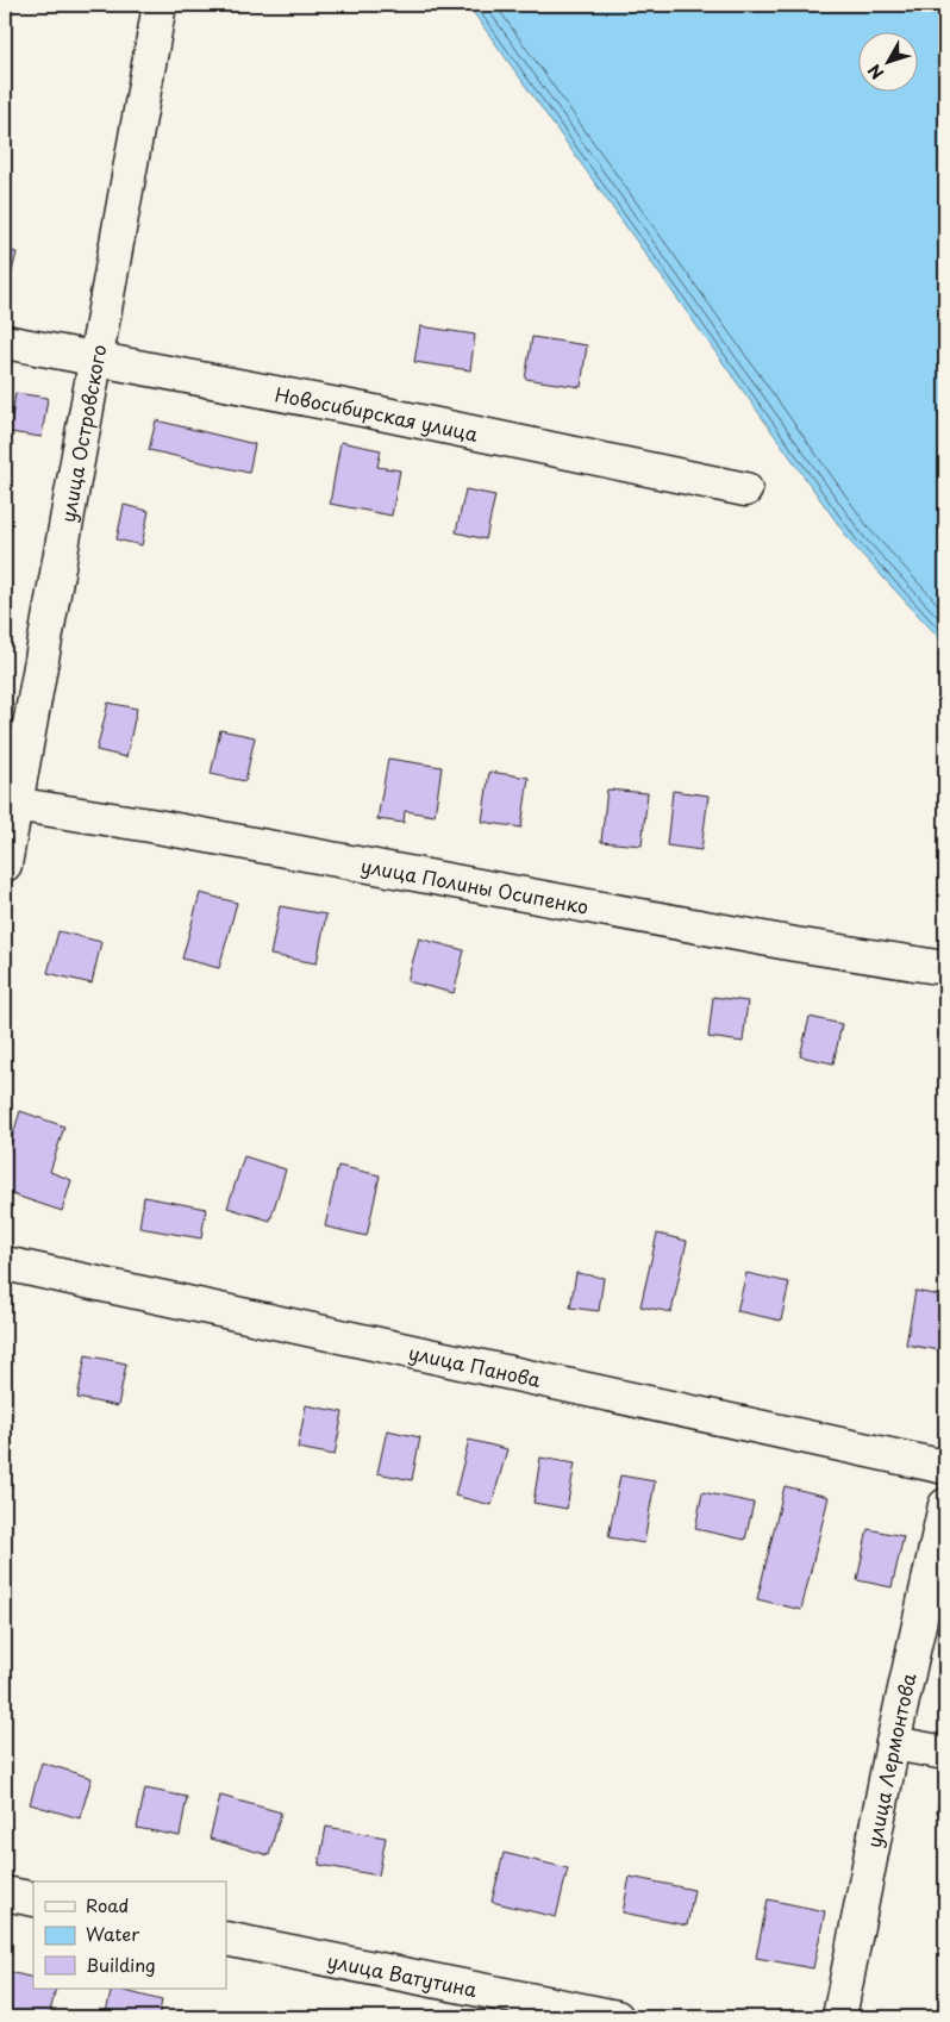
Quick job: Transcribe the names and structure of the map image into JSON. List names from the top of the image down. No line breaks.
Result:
{"streets":{"street":["Новосибирская улица","улица Островского","улица Полины Осипенко","улица Панова","улица Лермонтова","улица Ватутина"]},"crossings":[["Новосибирская улица","улица Островского"],["улица Островского","улица Полины Осипенко"]],"legend":["Road","Water","Building"],"north":"bottom left"}
